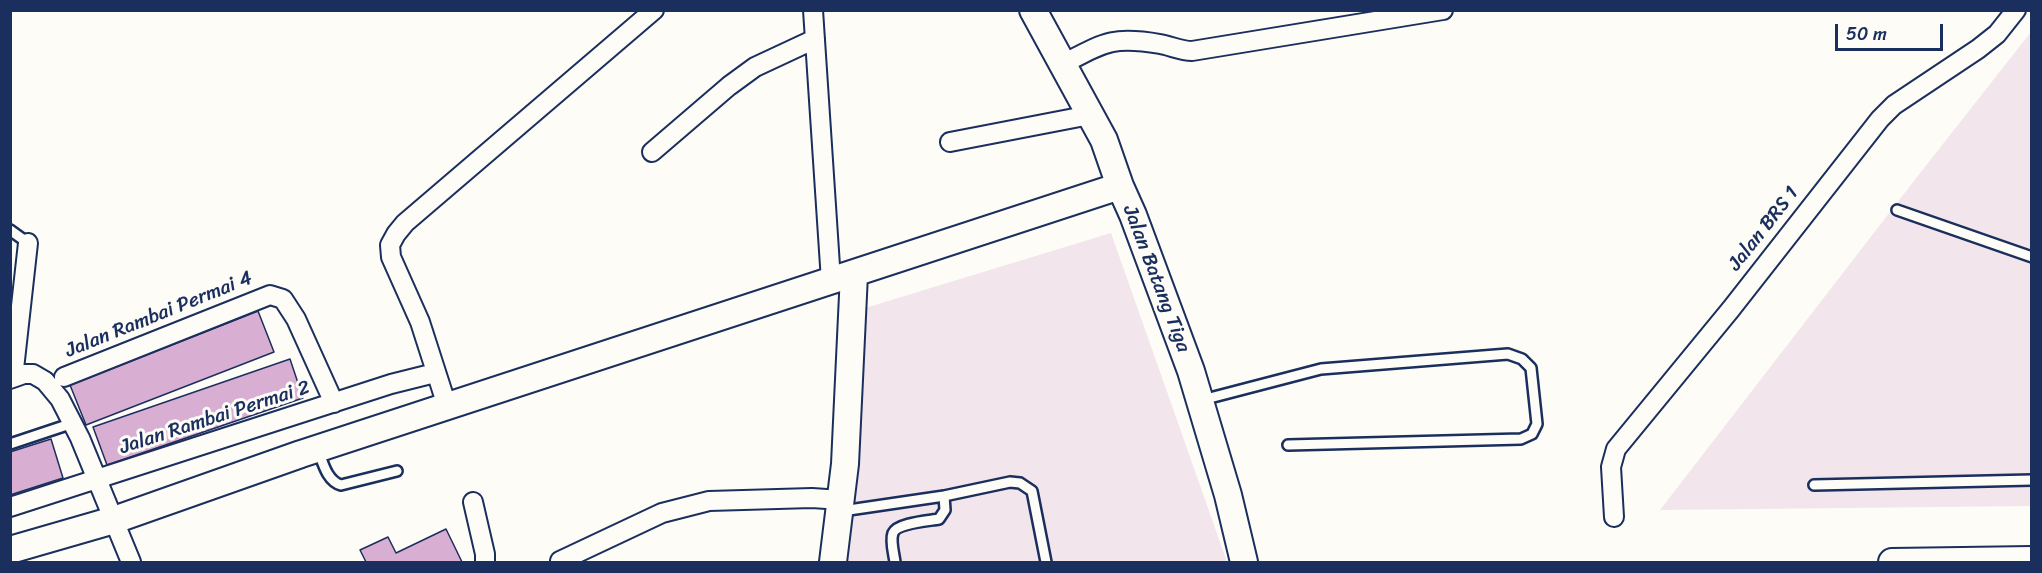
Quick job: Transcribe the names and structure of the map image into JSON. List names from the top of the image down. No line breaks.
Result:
{"streets":{"street":["Jalan BRS 1","Jalan Batang Tiga","Jalan Rambai Permai 4","Jalan Rambai Permai 2"]},"crossings":[["Jalan Rambai Permai 4","Jalan Rambai Permai 2"]],"scale_bar":"50 m"}
